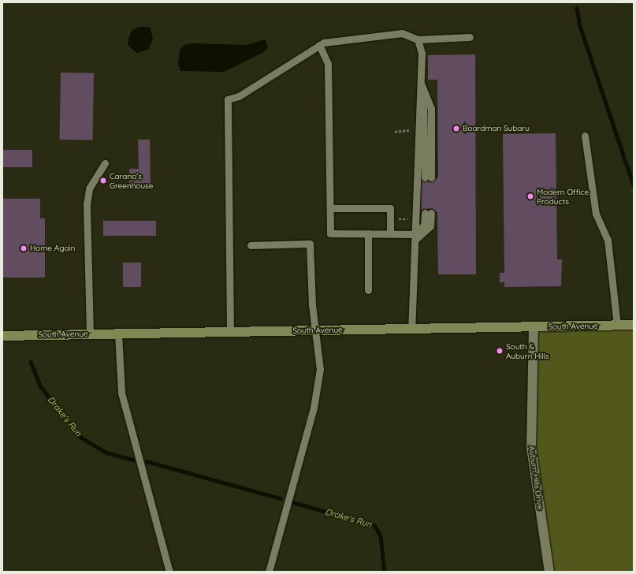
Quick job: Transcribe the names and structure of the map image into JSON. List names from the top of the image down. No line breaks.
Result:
{"streets":{"main road":["South Avenue"],"street":["Auburn Hills Drive"]},"crossings":[["South Avenue","Auburn Hills Drive"]],"water":["Drake's Run"],"places":["Boardman Subaru","Carano's Greenhouse","Modern Office Products","Home Again","South & Auburn Hills"]}
